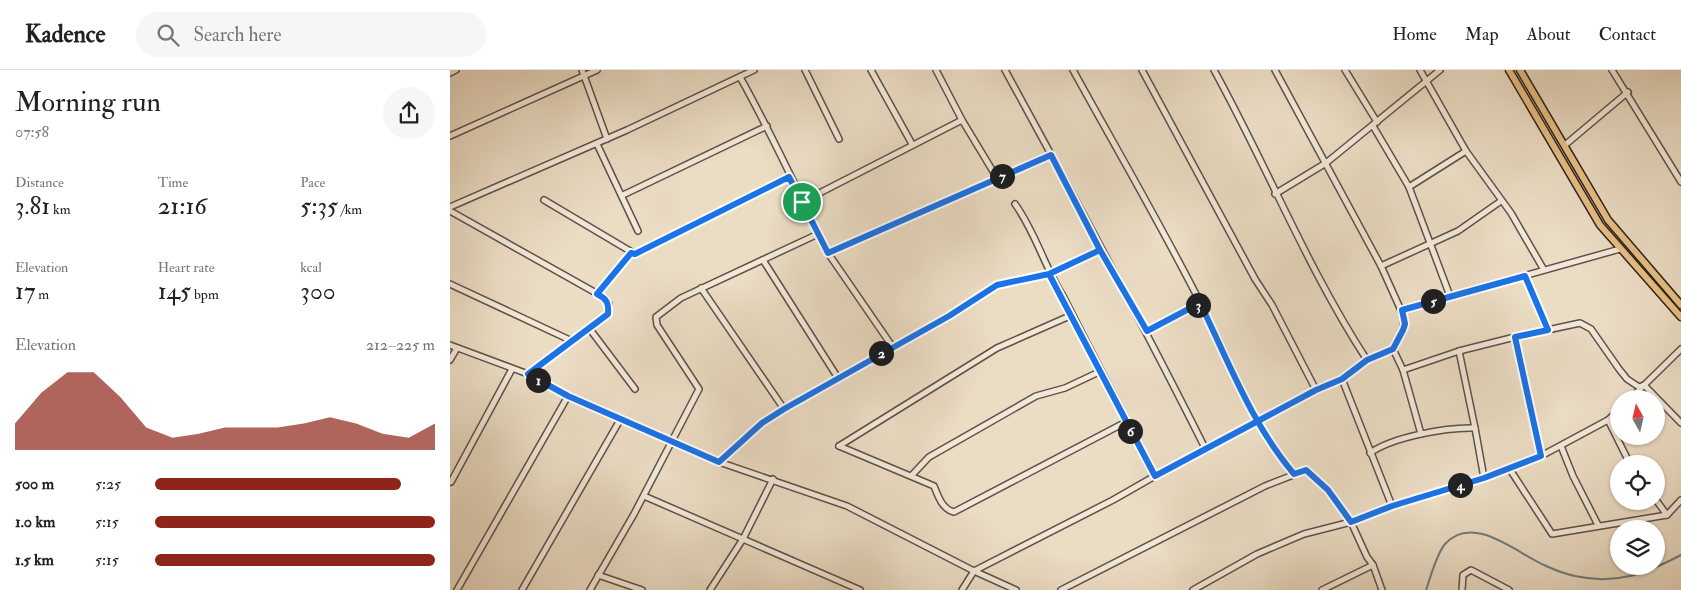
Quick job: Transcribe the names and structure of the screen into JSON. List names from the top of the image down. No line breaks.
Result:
{"north":"top","page":{"header":"Kadence","search":"Search here","nav":["Home","Map","About","Contact"],"heading":["Morning run","07:58"],"stats":[["Distance","3.81 km"],["Time","21:16"],["Pace","5:35 /km"],["Elevation","17 m"],["Heart rate","145 bpm"],["kcal","300"]],"pins":["7","5","3","2","1","6","4"],"chart":["Elevation","212–225 m"],"list":[{"name":"500 m","note":"5:25"},{"name":"1.0 km","note":"5:15"},{"name":"1.5 km","note":"5:15"}]}}
